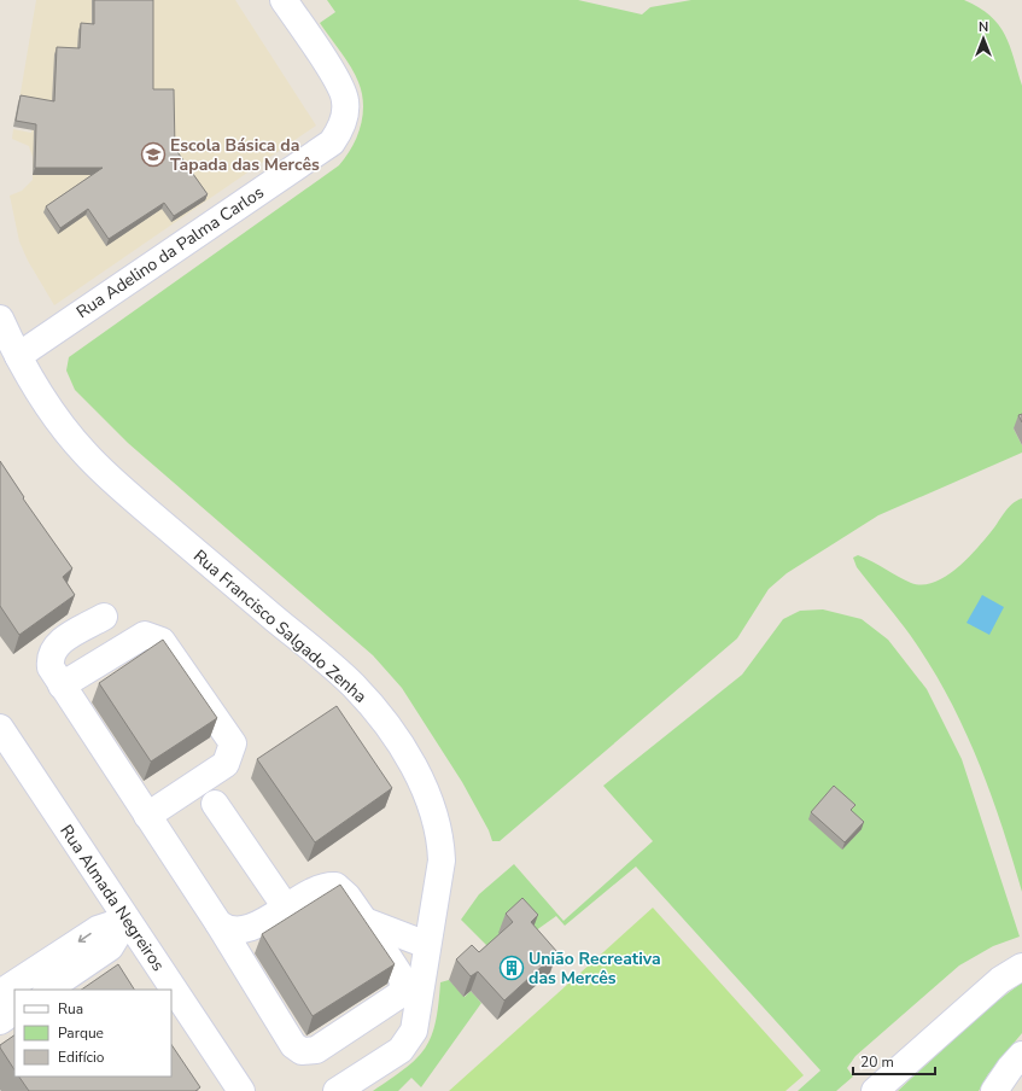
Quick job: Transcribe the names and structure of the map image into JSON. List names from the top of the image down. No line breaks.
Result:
{"streets":{"street":["Rua Adelino da Palma Carlos","Rua Francisco Salgado Zenha","Rua Almada Negreiros"]},"crossings":[["Rua Adelino da Palma Carlos","Rua Francisco Salgado Zenha"]],"places":{"school or university":["Escola Básica da Tapada das Mercês"],"building":["União Recreativa das Mercês"]},"legend":["Rua","Parque","Edifício"],"scale_bar":"20 m","north":"top"}
